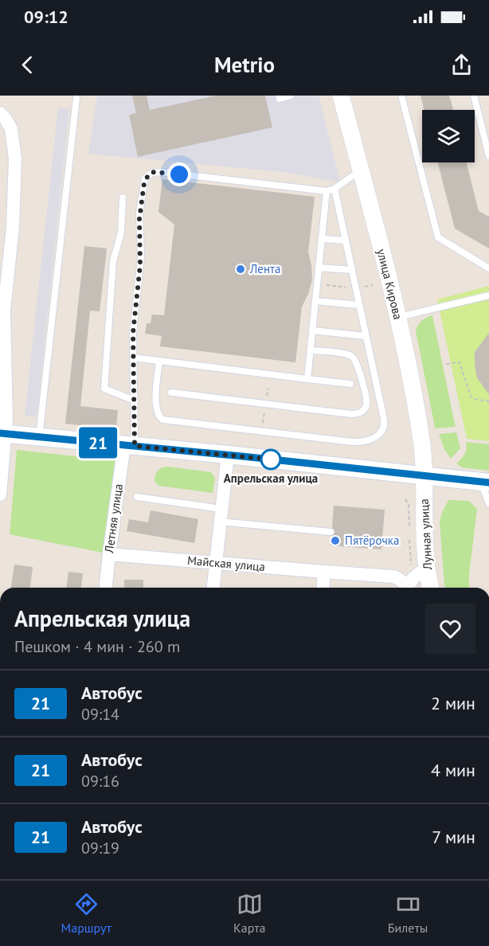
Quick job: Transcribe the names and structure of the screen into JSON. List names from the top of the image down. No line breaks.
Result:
{"streets":{"street":["улица Кирова","Летняя улица","Лунная улица","Майская улица"]},"crossings":[["улица Кирова","Лунная улица"],["Летняя улица","Майская улица"]],"places":["Лента","Апрельская улица","Пятёрочка"],"lines":["bus line 21"],"page":{"status":"09:12","header":"Metrio","on_map":"21","heading":["Апрельская улица","Пешком · 4 мин · 260 m"],"list":[{"mark":"21","name":"Автобус","note":"09:14","value":"2 мин"},{"mark":"21","name":"Автобус","note":"09:16","value":"4 мин"},{"mark":"21","name":"Автобус","note":"09:19","value":"7 мин"}],"tabs":["Маршрут","Карта","Билеты"]}}
